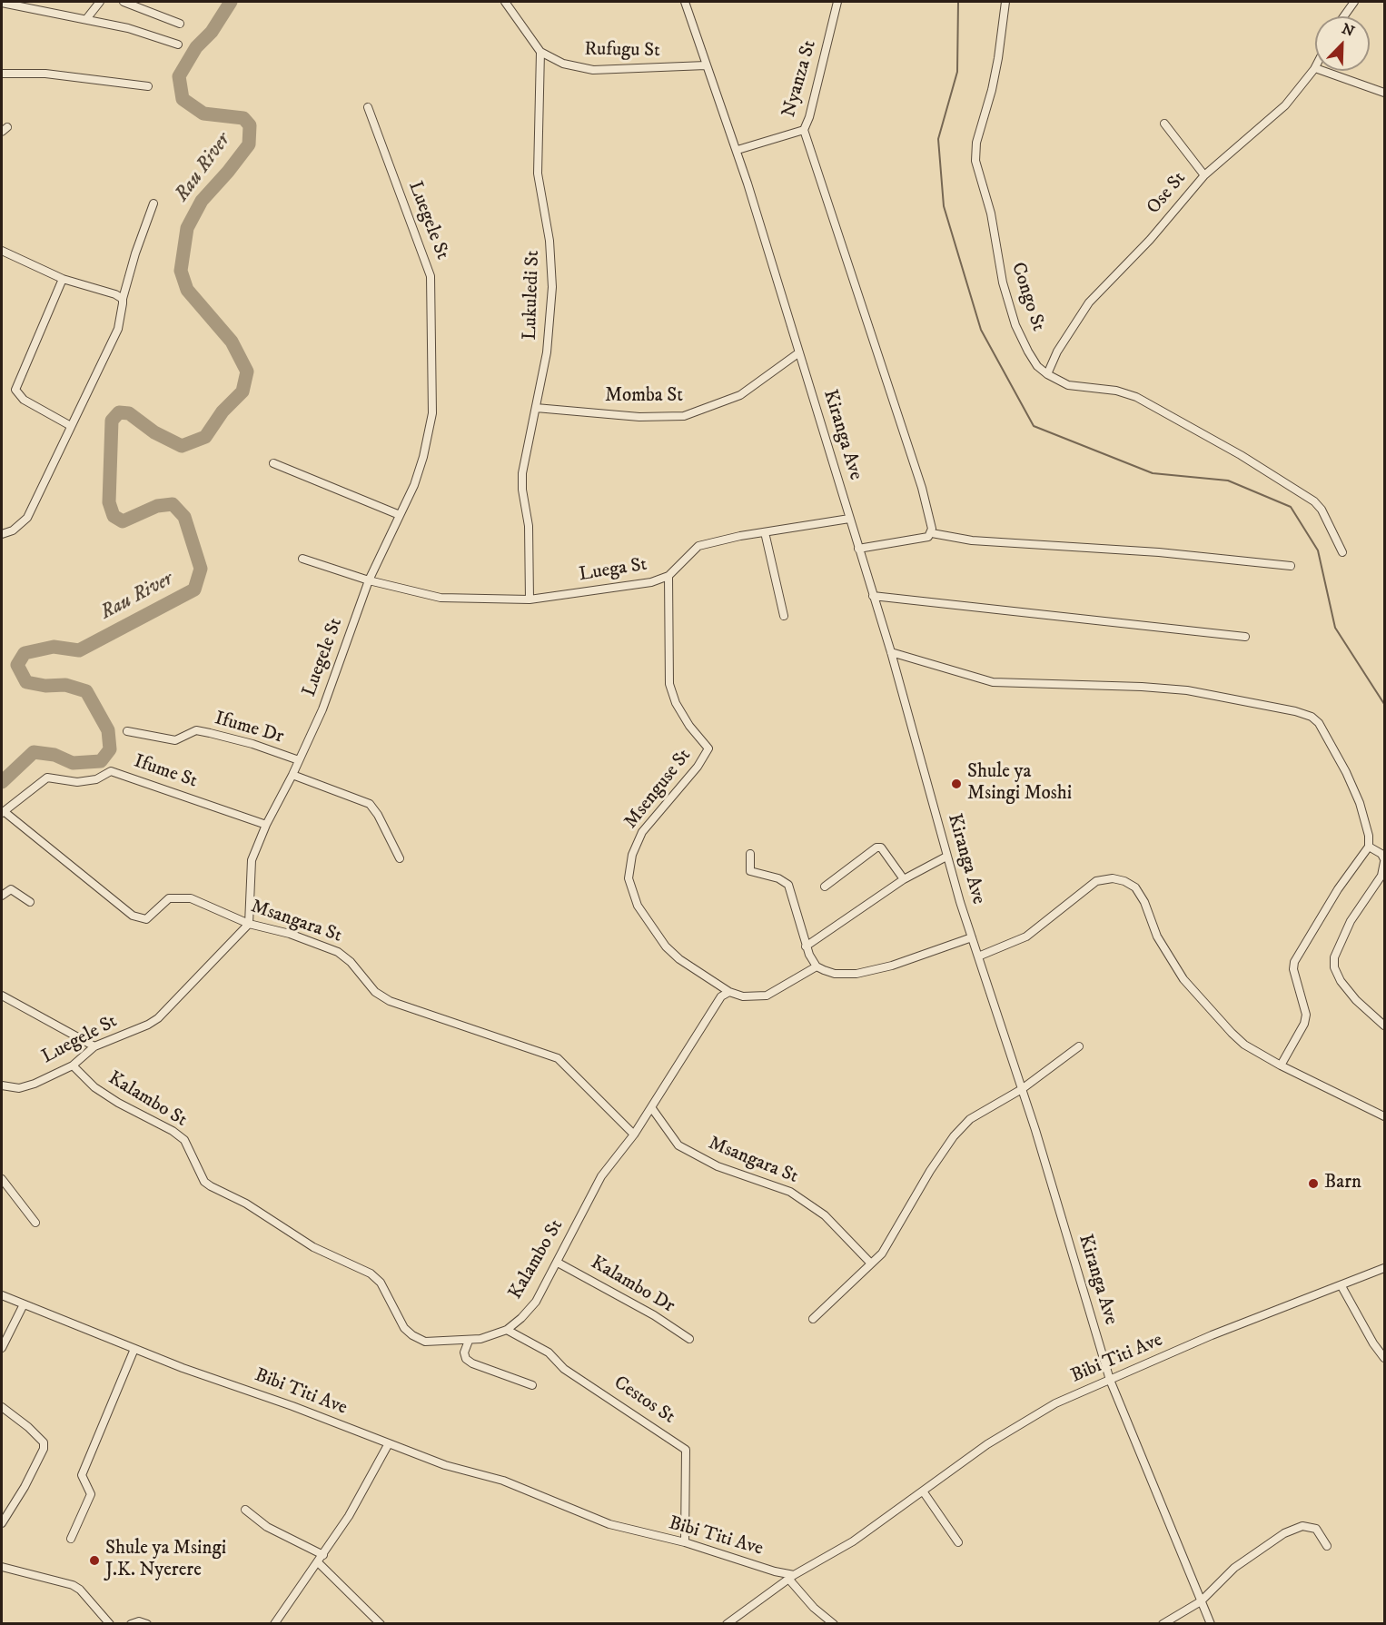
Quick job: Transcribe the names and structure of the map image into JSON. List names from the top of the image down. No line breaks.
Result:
{"streets":{"street":["Rufugu St","Nyanza St","Ose St","Luegele St","Lukuledi St","Congo St","Momba St","Kiranga Ave","Luega St","Ifume Dr","Ifume St","Msenguse St","Msangara St","Kalambo St","Kalambo Dr","Bibi Titi Ave","Cestos St"]},"crossings":[["Rufugu St","Lukuledi St"],["Rufugu St","Kiranga Ave"],["Nyanza St","Kiranga Ave"],["Ose St","Congo St"],["Luegele St","Luega St"],["Luegele St","Ifume Dr"],["Luegele St","Ifume St"],["Luegele St","Msangara St"],["Luegele St","Kalambo St"],["Lukuledi St","Momba St"],["Lukuledi St","Luega St"],["Momba St","Kiranga Ave"],["Kiranga Ave","Luega St"],["Kiranga Ave","Bibi Titi Ave"],["Luega St","Msenguse St"],["Ifume St","Msangara St"],["Msenguse St","Kalambo St"],["Msangara St","Kalambo St"],["Kalambo St","Kalambo Dr"],["Kalambo St","Cestos St"],["Bibi Titi Ave","Cestos St"]],"water":["Rau River"],"places":["Shule ya Msingi Moshi","Barn","Shule ya Msingi J.K. Nyerere"],"north":"top right"}
